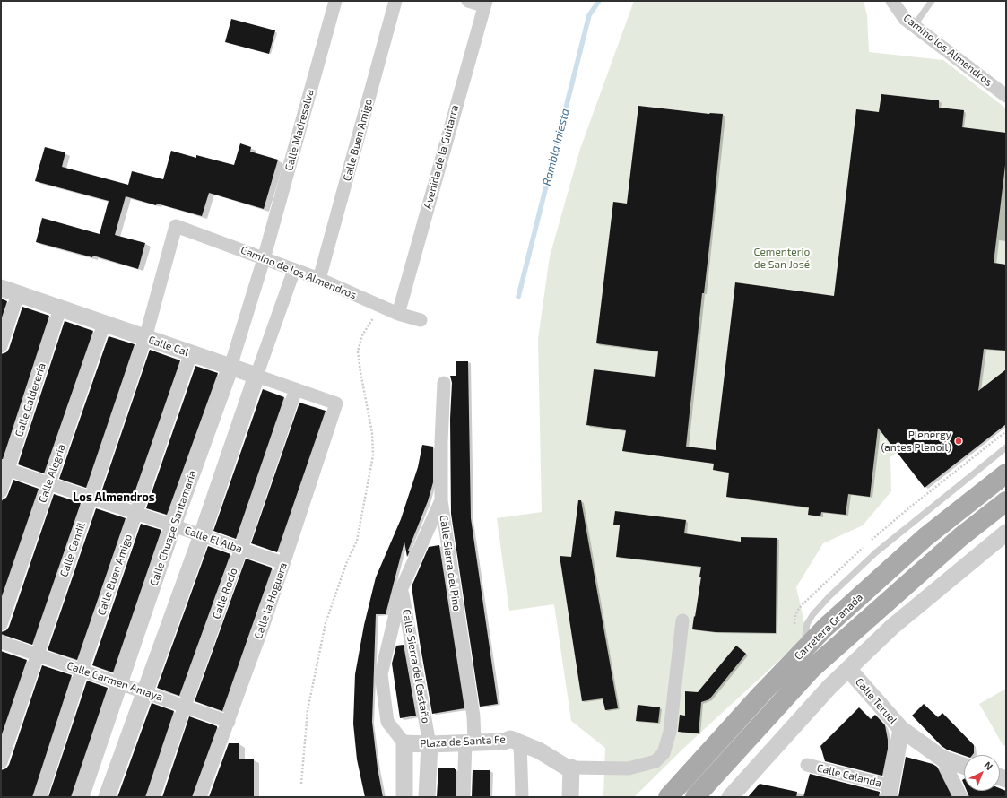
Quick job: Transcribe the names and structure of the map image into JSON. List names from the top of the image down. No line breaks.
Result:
{"streets":{"main road":["Carretera Granada"],"street":["Camino los Almendros","Calle Madreselva","Calle Buen Amigo","Avenida de la Guitarra","Camino de los Almendros","Calle Cal","Calle Calderería","Calle Alegría","Calle Chuspe Santamaría","Calle El Alba","Calle Candil","Calle Sierra del Pino","Calle Rocío","Calle la Hoguera","Calle Sierra del Castaño","Calle Carmen Amaya","Calle Teruel","Plaza de Santa Fe","Calle Calanda"]},"crossings":[["Calle Madreselva","Camino de los Almendros"],["Calle Madreselva","Calle Chuspe Santamaría"],["Calle Buen Amigo","Camino de los Almendros"],["Calle Buen Amigo","Calle Cal"],["Calle Buen Amigo","Calle El Alba"],["Calle Buen Amigo","Calle Carmen Amaya"],["Avenida de la Guitarra","Camino de los Almendros"],["Camino de los Almendros","Calle Chuspe Santamaría"],["Camino de los Almendros","Calle Candil"],["Calle Cal","Calle Calderería"],["Calle Cal","Calle Alegría"],["Calle Cal","Calle Chuspe Santamaría"],["Calle Cal","Calle Candil"],["Calle Cal","Calle Rocío"],["Calle Cal","Calle la Hoguera"],["Calle Calderería","Calle El Alba"],["Calle Alegría","Calle El Alba"],["Calle Chuspe Santamaría","Calle El Alba"],["Calle Chuspe Santamaría","Calle Carmen Amaya"],["Calle El Alba","Calle Candil"],["Calle El Alba","Calle Rocío"],["Calle El Alba","Calle la Hoguera"],["Calle Candil","Calle Carmen Amaya"],["Calle Sierra del Pino","Plaza de Santa Fe"],["Calle Rocío","Calle Carmen Amaya"],["Calle la Hoguera","Calle Carmen Amaya"],["Calle Sierra del Castaño","Plaza de Santa Fe"],["Calle Teruel","Calle Calanda"]],"districts":["Los Almendros"],"water":["Rambla Iniesta"],"parks":["Cementerio de San José"],"places":["Plenergy (antes Plenoil)"],"north":"top right"}
